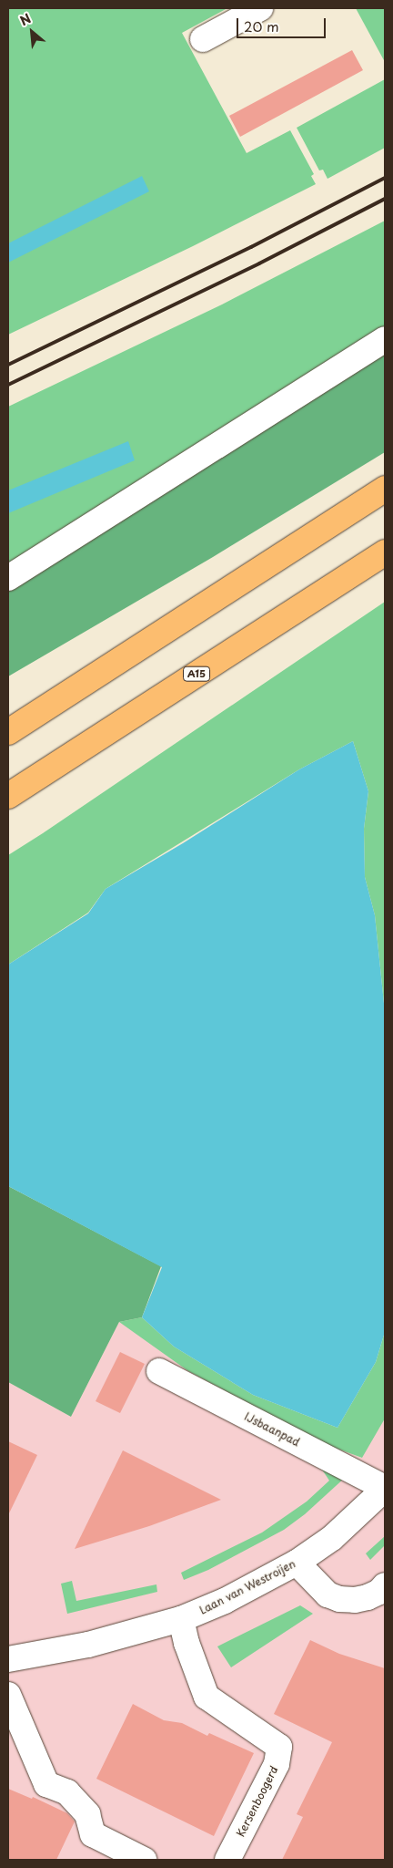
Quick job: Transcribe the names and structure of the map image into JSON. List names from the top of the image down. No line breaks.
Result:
{"streets":{"highway":["A15"],"street":["IJsbaanpad","Laan van Westroijen","Kersenboogerd"]},"crossings":[["IJsbaanpad","Laan van Westroijen"],["Laan van Westroijen","Kersenboogerd"]],"scale_bar":"20 m","north":"top left"}
